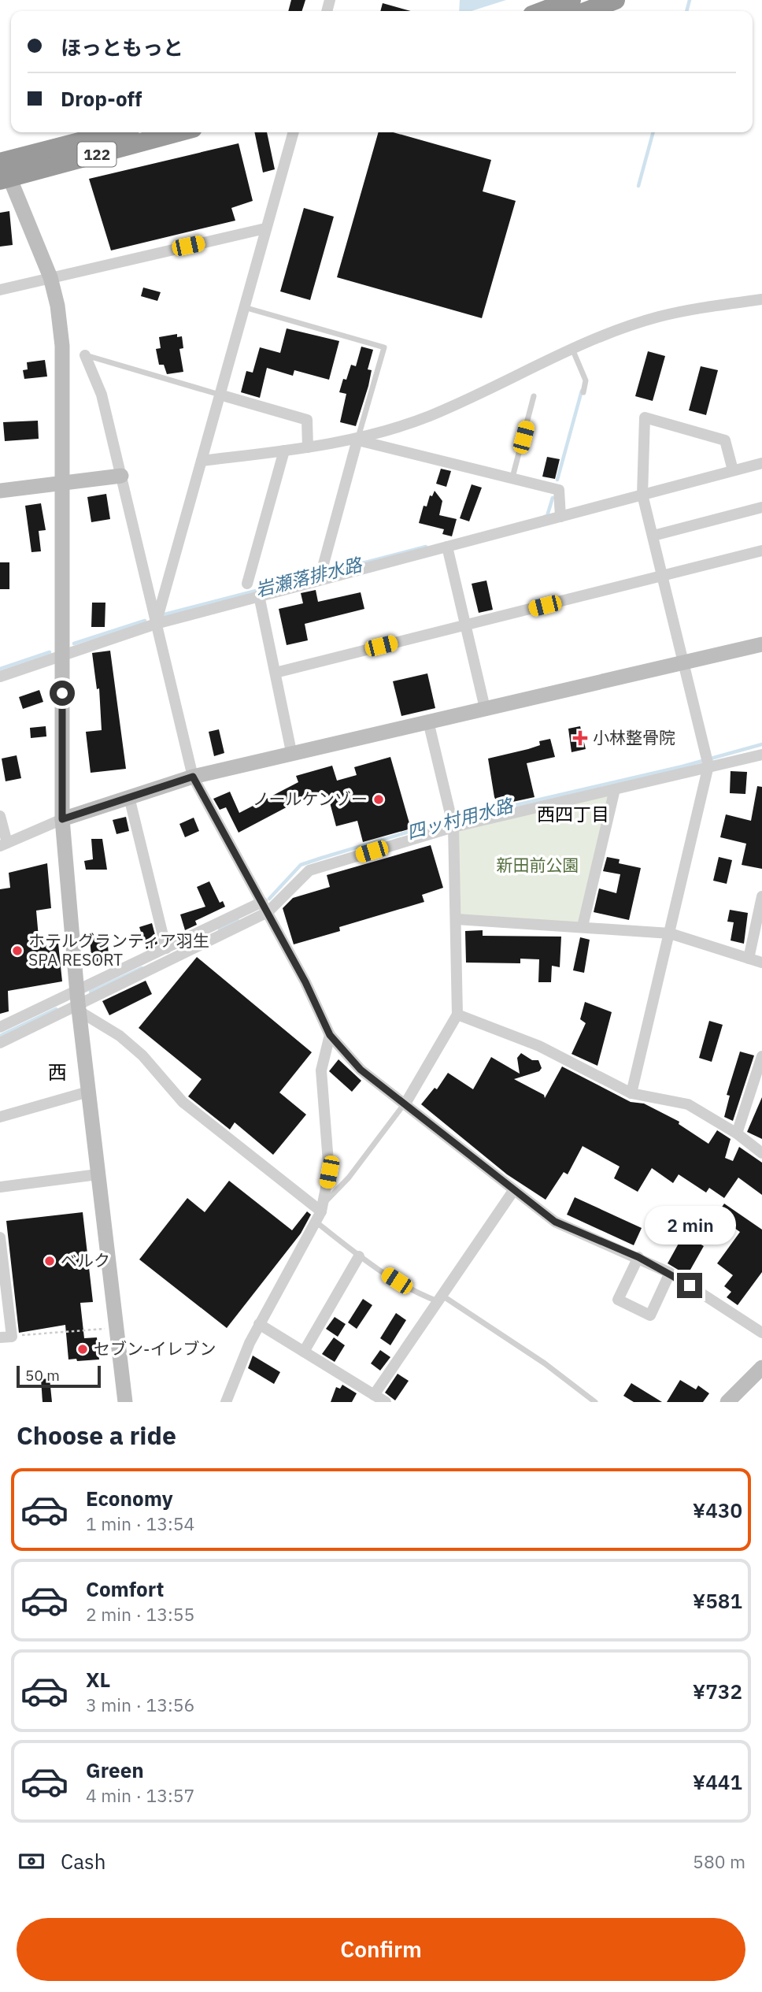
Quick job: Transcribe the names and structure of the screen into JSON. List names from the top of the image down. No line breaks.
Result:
{"streets":{"highway":["122"]},"districts":["西四丁目","西"],"water":["岩瀬落排水路","四ッ村用水路"],"parks":["新田前公園"],"places":{"health":["小林整骨院"],"other":["ノールケンゾー","ホテルグランティア羽生 SPA RESORT","ベルク","セブン-イレブン"]},"scale_bar":"50 m","page":{"banner":["ほっともっと","Drop-off"],"bubble":"2 min","scale":"50 m","heading":"Choose a ride","list":[{"name":"Economy","note":"1 min · 13:54","value":"¥430"},{"name":"Comfort","note":"2 min · 13:55","value":"¥581"},{"name":"XL","note":"3 min · 13:56","value":"¥732"},{"name":"Green","note":"4 min · 13:57","value":"¥441"}],"pay":["Cash","580 m"],"buttons":"Confirm"}}
